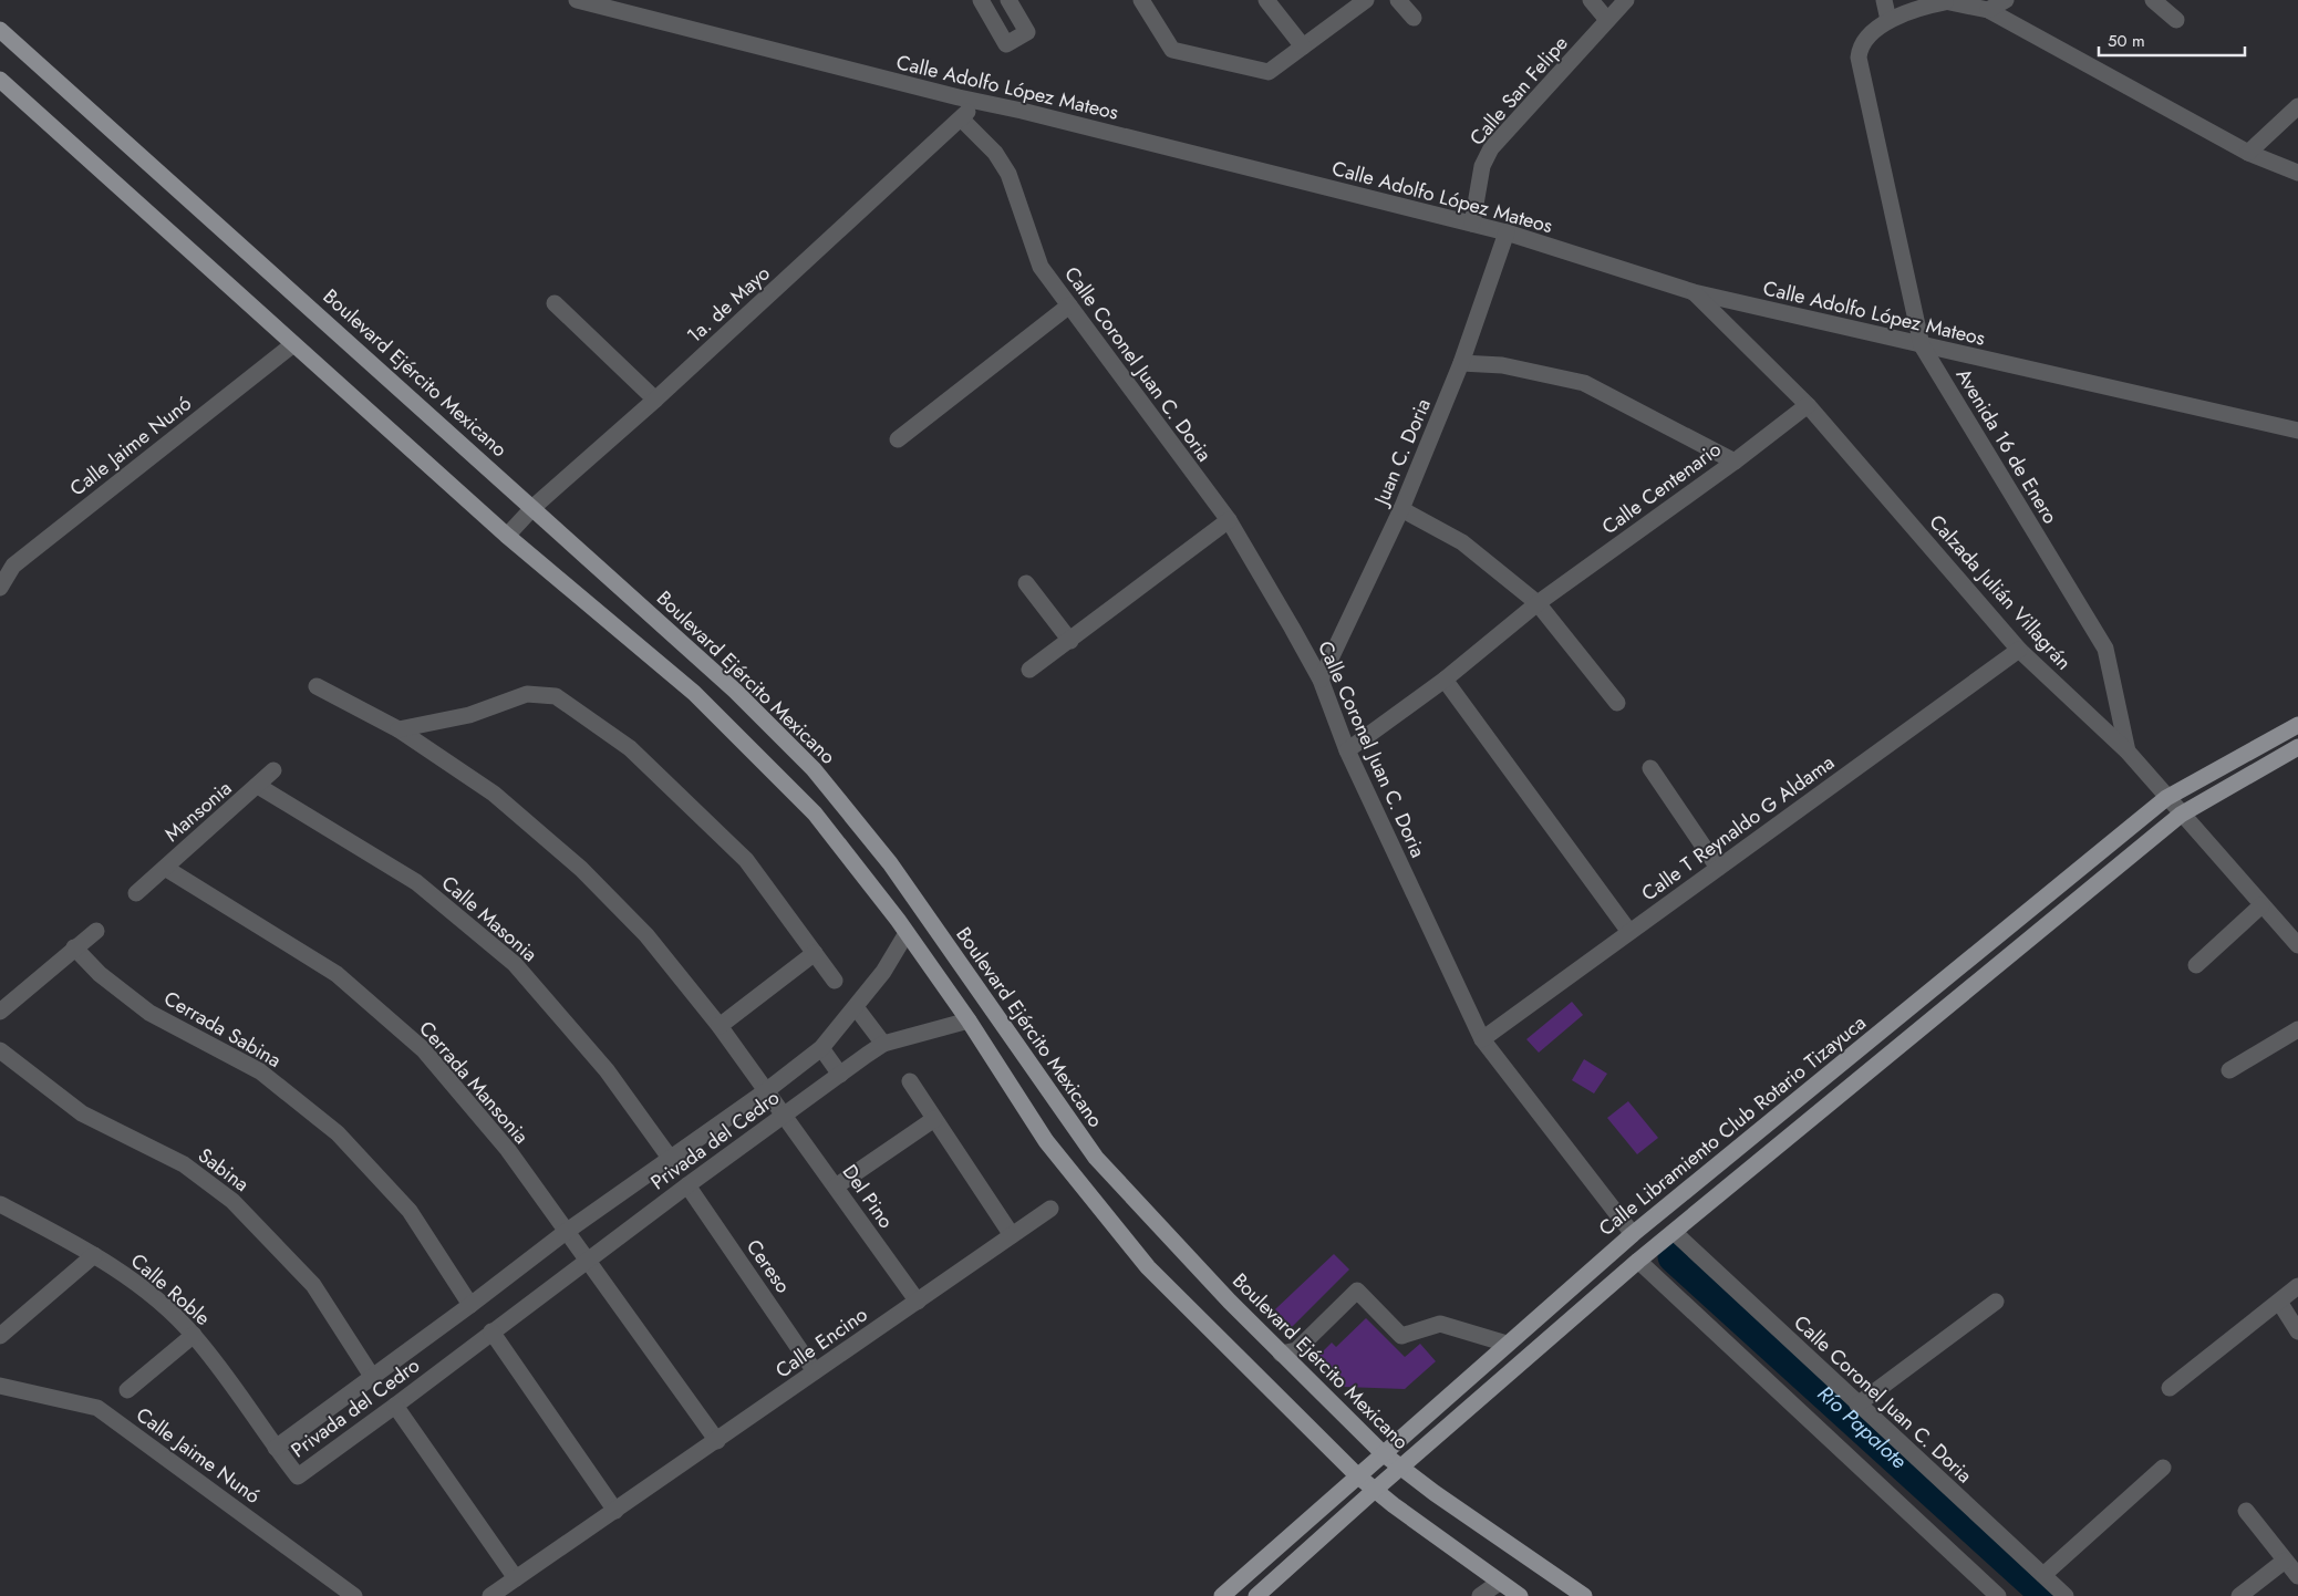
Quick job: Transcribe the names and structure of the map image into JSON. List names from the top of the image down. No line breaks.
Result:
{"streets":{"main road":["Boulevard Ejército Mexicano","Calle Libramiento Club Rotario Tizayuca"],"street":["Calle Adolfo López Mateos","Calle San Felipe","1a. de Mayo","Calle Coronel Juan C. Doria","Calle Jaime Nunó","Avenida 16 de Enero","Juan C. Doria","Calle Centenario","Calzada Julián Villagrán","Mansonia","Calle T Reynaldo G Aldama","Calle Masonia","Cerrada Sabina","Cerrada Mansonia","Privada del Cedro","Sabina","Del Pino","Cereso","Calle Roble","Calle Encino"]},"crossings":[["Calle Adolfo López Mateos","Calle San Felipe"],["Calle Adolfo López Mateos","1a. de Mayo"],["Calle Adolfo López Mateos","Avenida 16 de Enero"],["Calle Adolfo López Mateos","Juan C. Doria"],["Calle Adolfo López Mateos","Calzada Julián Villagrán"],["1a. de Mayo","Calle Coronel Juan C. Doria"],["1a. de Mayo","Boulevard Ejército Mexicano"],["Calle Coronel Juan C. Doria","Juan C. Doria"],["Calle Coronel Juan C. Doria","Calle Centenario"],["Calle Coronel Juan C. Doria","Calle T Reynaldo G Aldama"],["Calle Coronel Juan C. Doria","Calle Libramiento Club Rotario Tizayuca"],["Boulevard Ejército Mexicano","Calle Libramiento Club Rotario Tizayuca"],["Avenida 16 de Enero","Calzada Julián Villagrán"],["Calle Centenario","Calzada Julián Villagrán"],["Calzada Julián Villagrán","Calle T Reynaldo G Aldama"],["Calzada Julián Villagrán","Calle Libramiento Club Rotario Tizayuca"],["Mansonia","Calle Masonia"],["Mansonia","Cerrada Mansonia"],["Calle Masonia","Privada del Cedro"],["Cerrada Sabina","Privada del Cedro"],["Cerrada Mansonia","Privada del Cedro"],["Privada del Cedro","Sabina"],["Privada del Cedro","Del Pino"],["Privada del Cedro","Cereso"],["Privada del Cedro","Calle Roble"],["Del Pino","Calle Encino"],["Cereso","Calle Encino"]],"water":["Río Papalote"],"scale_bar":"50 m"}
